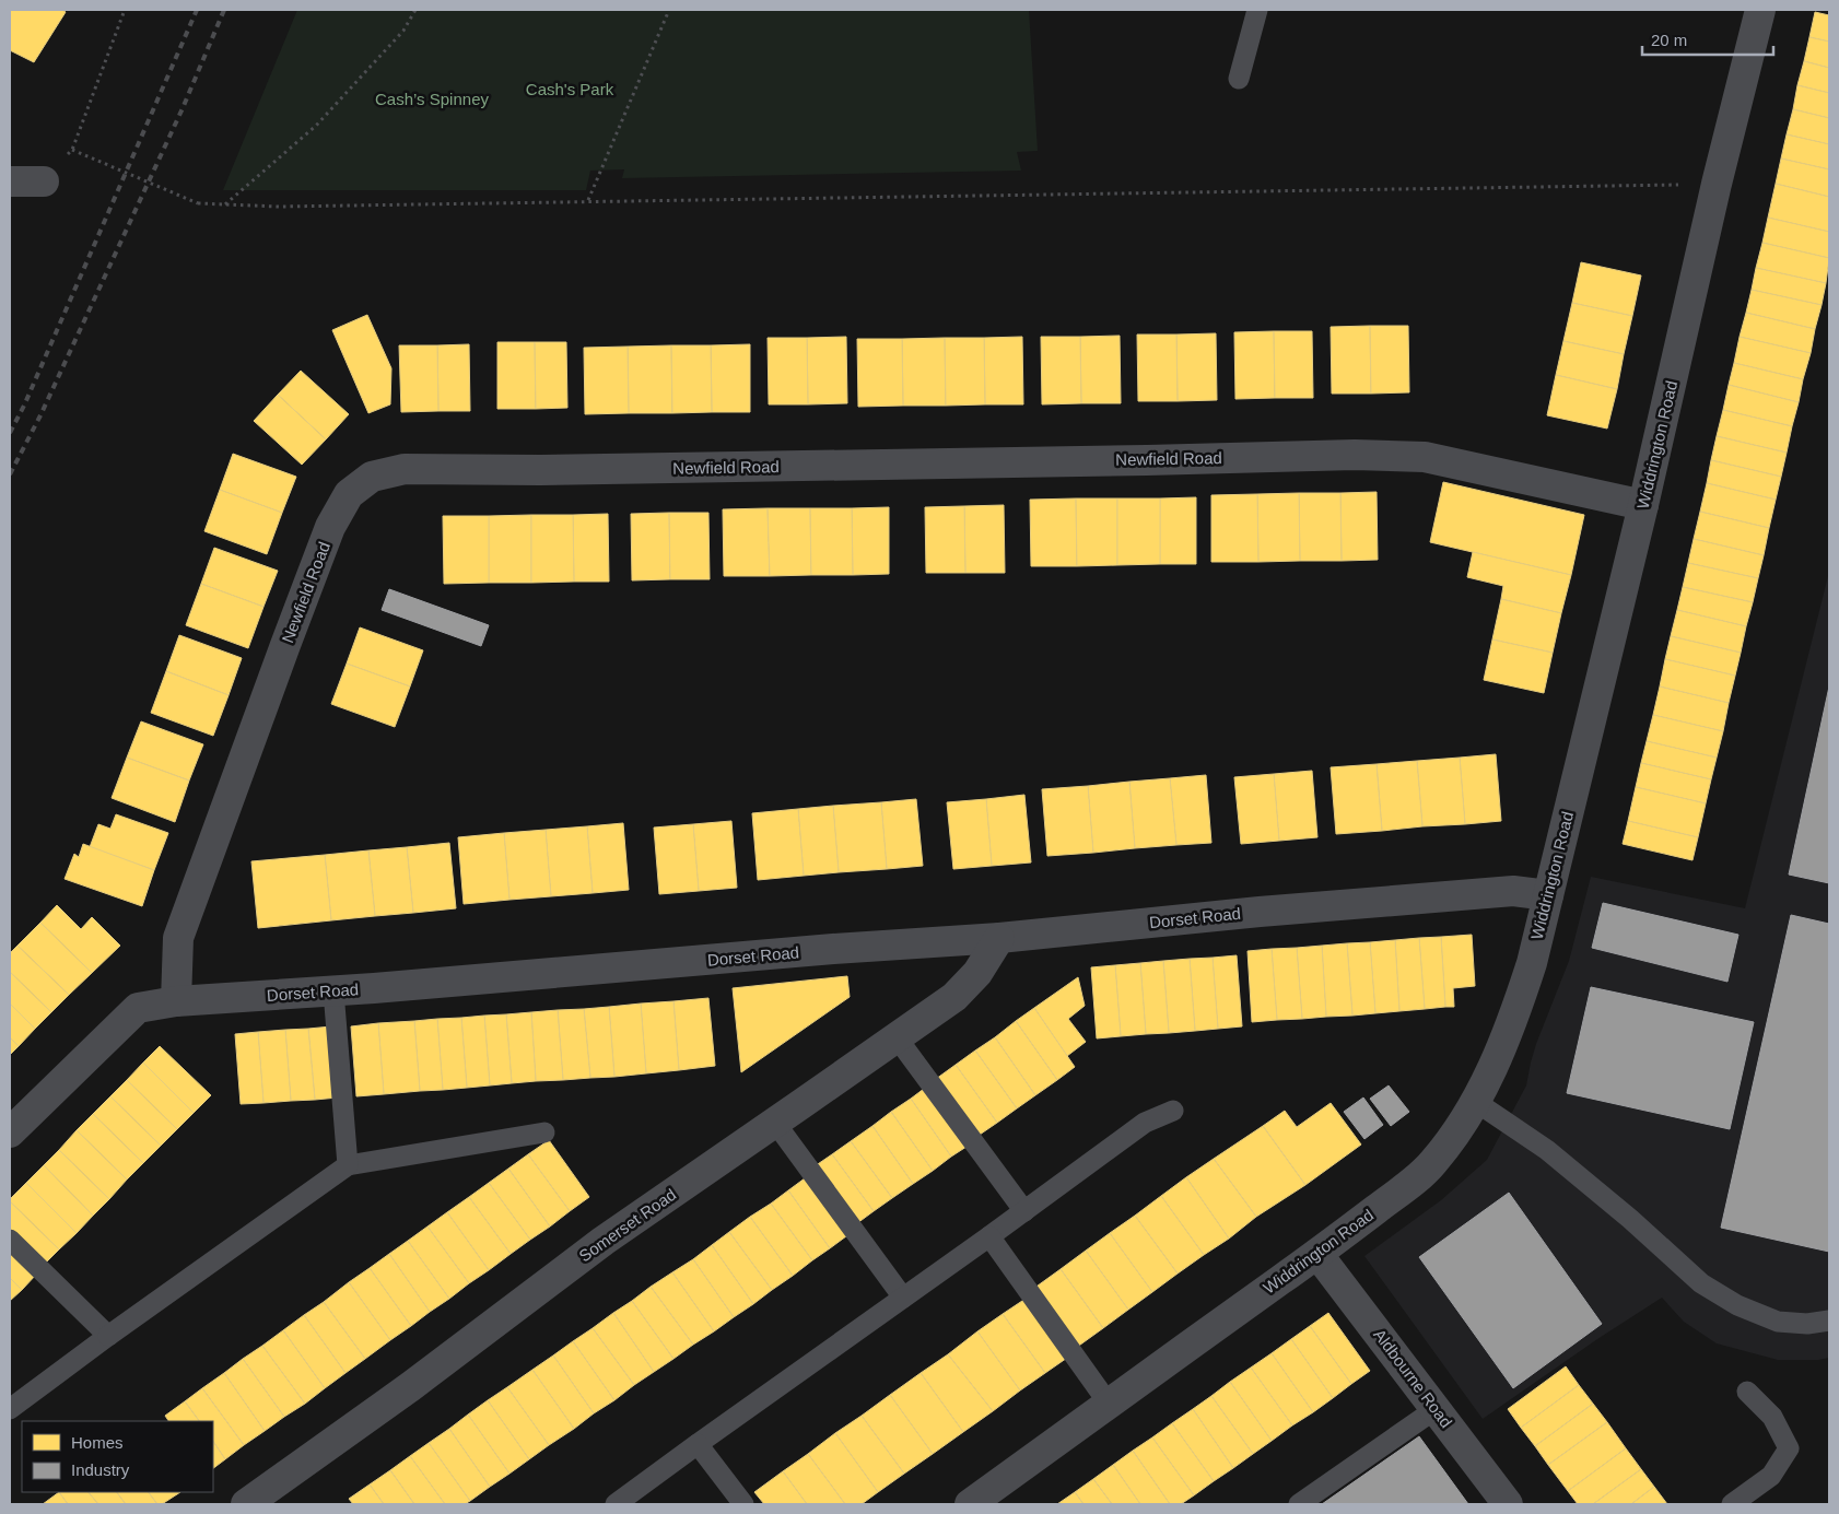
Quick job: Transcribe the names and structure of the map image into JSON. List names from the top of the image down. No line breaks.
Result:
{"streets":{"street":["Widdrington Road","Newfield Road","Dorset Road","Somerset Road","Aldbourne Road"]},"crossings":[["Widdrington Road","Newfield Road"],["Widdrington Road","Dorset Road"],["Widdrington Road","Aldbourne Road"],["Newfield Road","Dorset Road"],["Dorset Road","Somerset Road"]],"parks":["Cash's Park","Cash’s Spinney"],"legend":["Homes","Industry"],"scale_bar":"20 m"}
